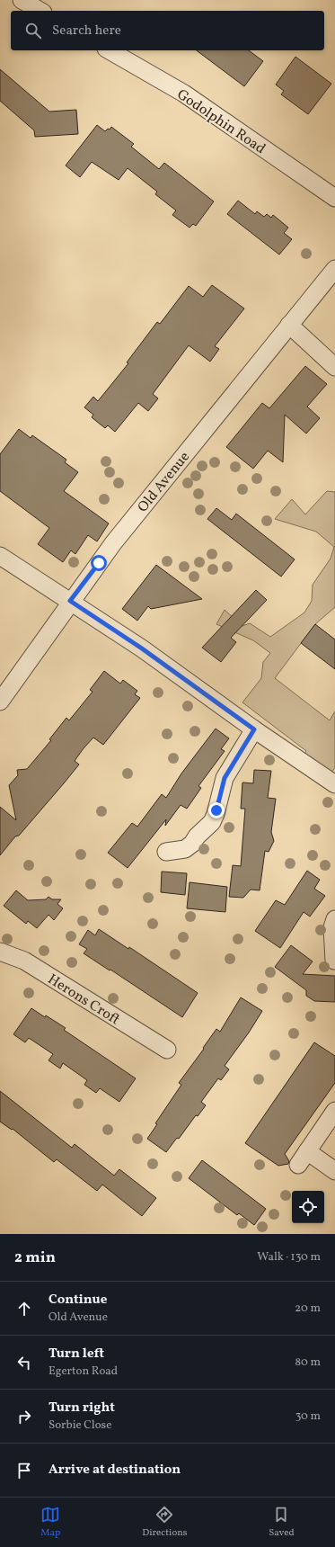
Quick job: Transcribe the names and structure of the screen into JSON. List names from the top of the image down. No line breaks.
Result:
{"streets":{"street":["Godolphin Road","Old Avenue","Herons Croft"]},"page":{"search":"Search here","heading":["2 min","Walk · 130 m"],"list":[["Continue","Old Avenue","20 m"],["Turn left","Egerton Road","80 m"],["Turn right","Sorbie Close","30 m"],"Arrive at destination"],"nav":["Map","Directions","Saved"]}}
